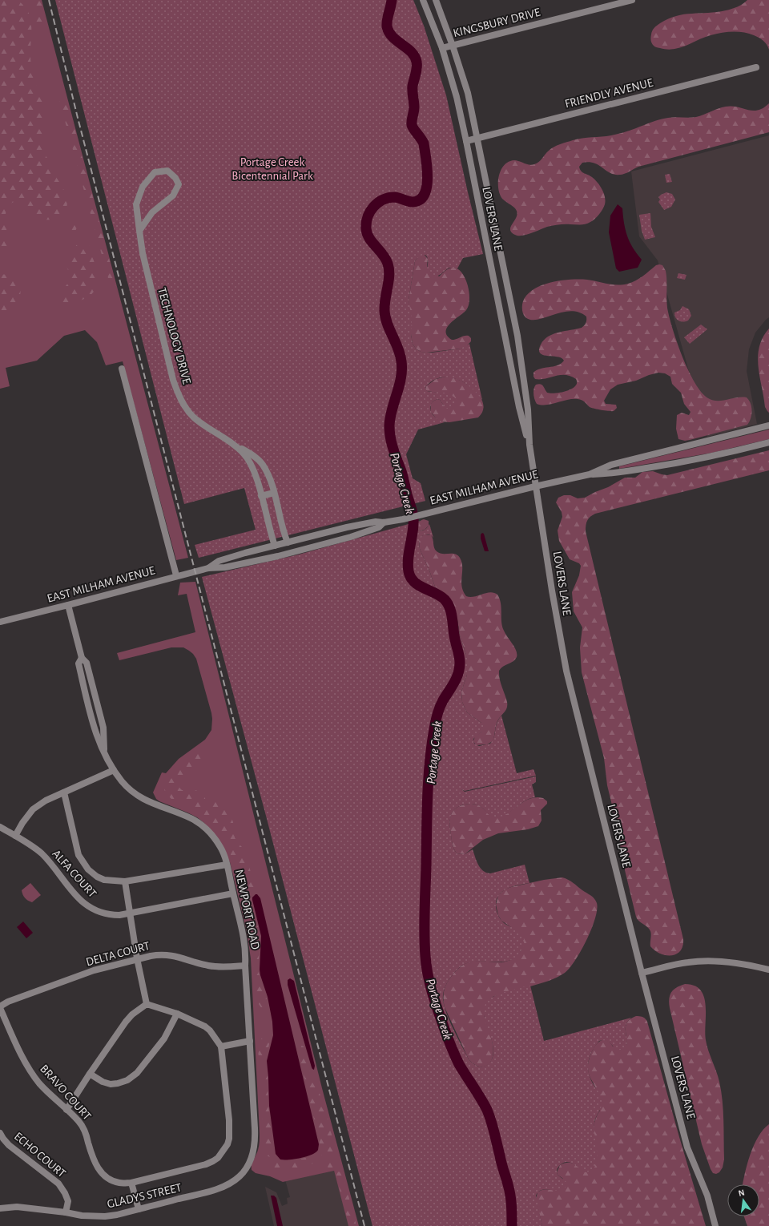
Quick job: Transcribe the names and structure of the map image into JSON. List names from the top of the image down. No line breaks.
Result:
{"streets":{"street":["KINGSBURY DRIVE","FRIENDLY AVENUE","LOVERS LANE","TECHNOLOGY DRIVE","EAST MILHAM AVENUE","ALFA COURT","NEWPORT ROAD","DELTA COURT","BRAVO COURT","ECHO COURT","GLADYS STREET"]},"crossings":[["KINGSBURY DRIVE","LOVERS LANE"],["FRIENDLY AVENUE","LOVERS LANE"],["LOVERS LANE","EAST MILHAM AVENUE"],["TECHNOLOGY DRIVE","EAST MILHAM AVENUE"],["EAST MILHAM AVENUE","NEWPORT ROAD"],["ALFA COURT","NEWPORT ROAD"],["NEWPORT ROAD","DELTA COURT"],["NEWPORT ROAD","GLADYS STREET"],["DELTA COURT","BRAVO COURT"],["BRAVO COURT","GLADYS STREET"],["ECHO COURT","GLADYS STREET"]],"water":["Portage Creek"],"parks":["Portage Creek Bicentennial Park"],"north":"top"}
